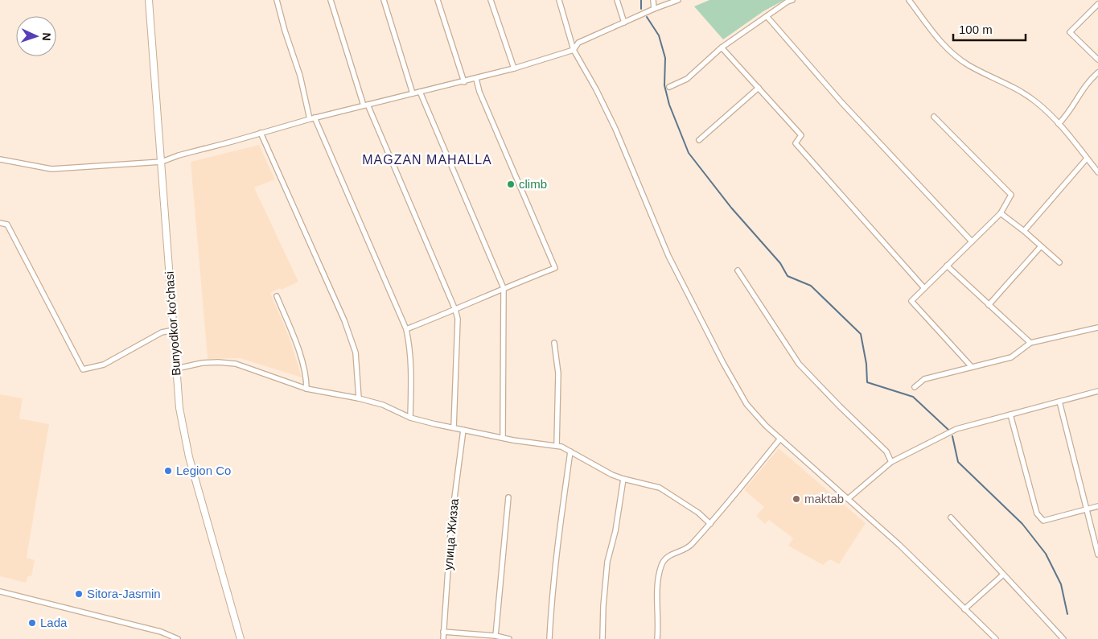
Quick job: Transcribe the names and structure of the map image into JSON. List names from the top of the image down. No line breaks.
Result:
{"streets":{"main road":["Bunyodkor koʻchasi"],"street":["улица Жизза"]},"districts":["MAGZAN MAHALLA"],"places":["climb","Legion Co","maktab","Sitora-Jasmin","Lada"],"scale_bar":"100 m","north":"right"}
